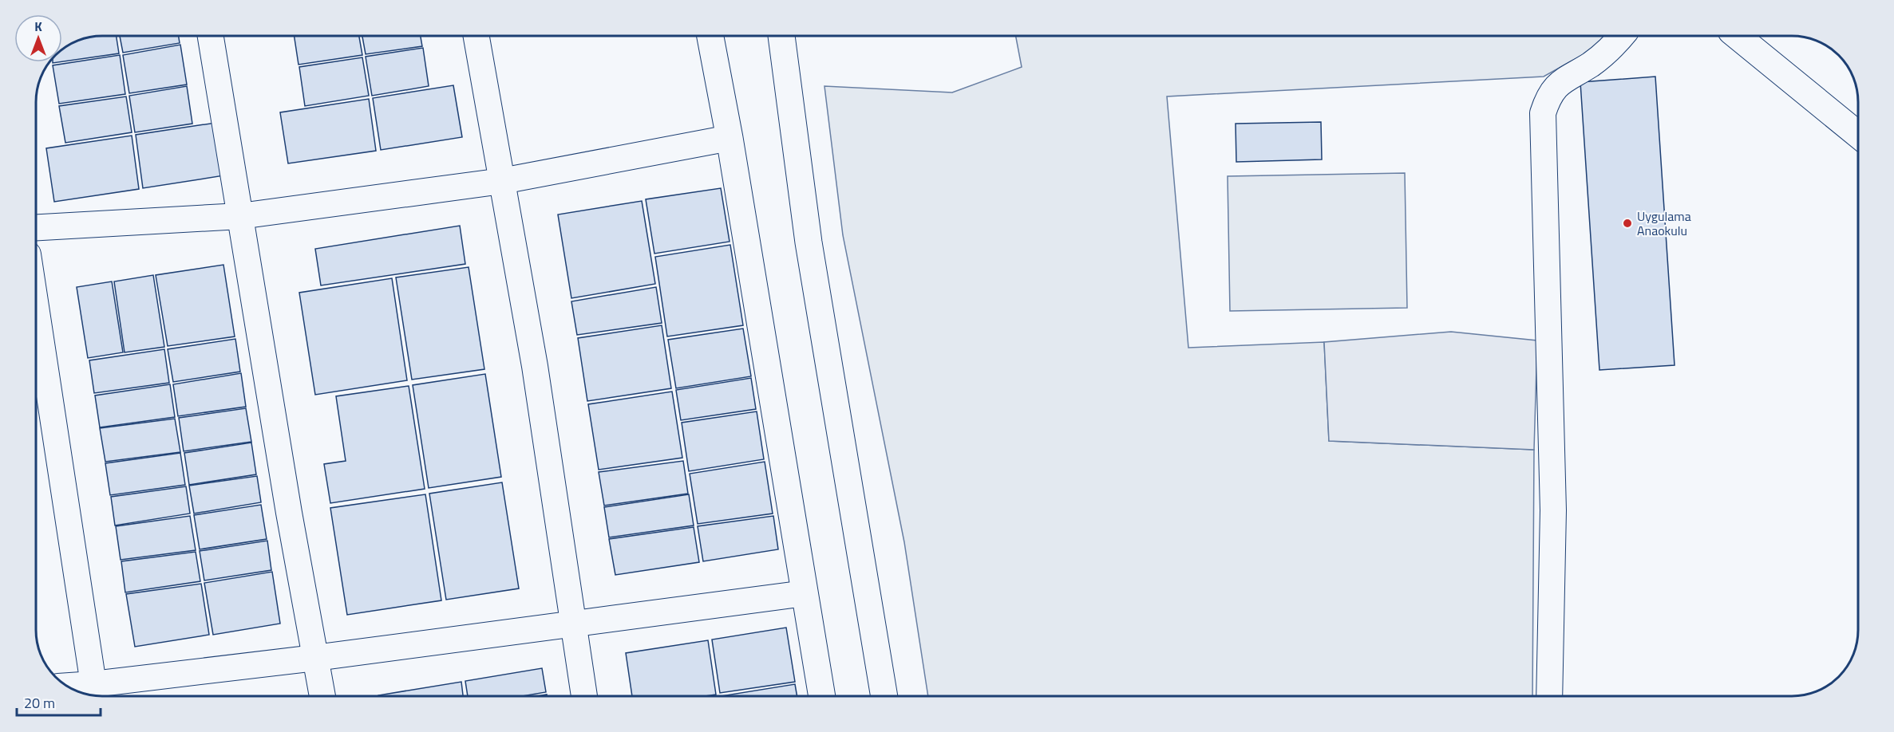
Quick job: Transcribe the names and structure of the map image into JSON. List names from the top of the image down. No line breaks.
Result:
{"places":["Uygulama Anaokulu"],"scale_bar":"20 m","north":"top"}
